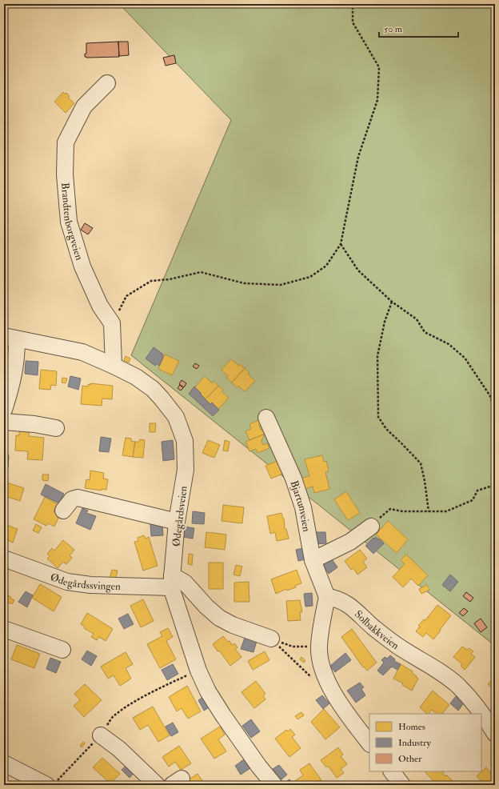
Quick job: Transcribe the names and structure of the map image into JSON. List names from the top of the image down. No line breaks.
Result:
{"streets":{"street":["Brandtenborgveien","Bjartunveien","Ødegårdsveien","Ødegårdssvingen","Solbakkveien"]},"crossings":[["Bjartunveien","Solbakkveien"],["Ødegårdsveien","Ødegårdssvingen"]],"legend":["Homes","Industry","Other"],"scale_bar":"50 m"}
